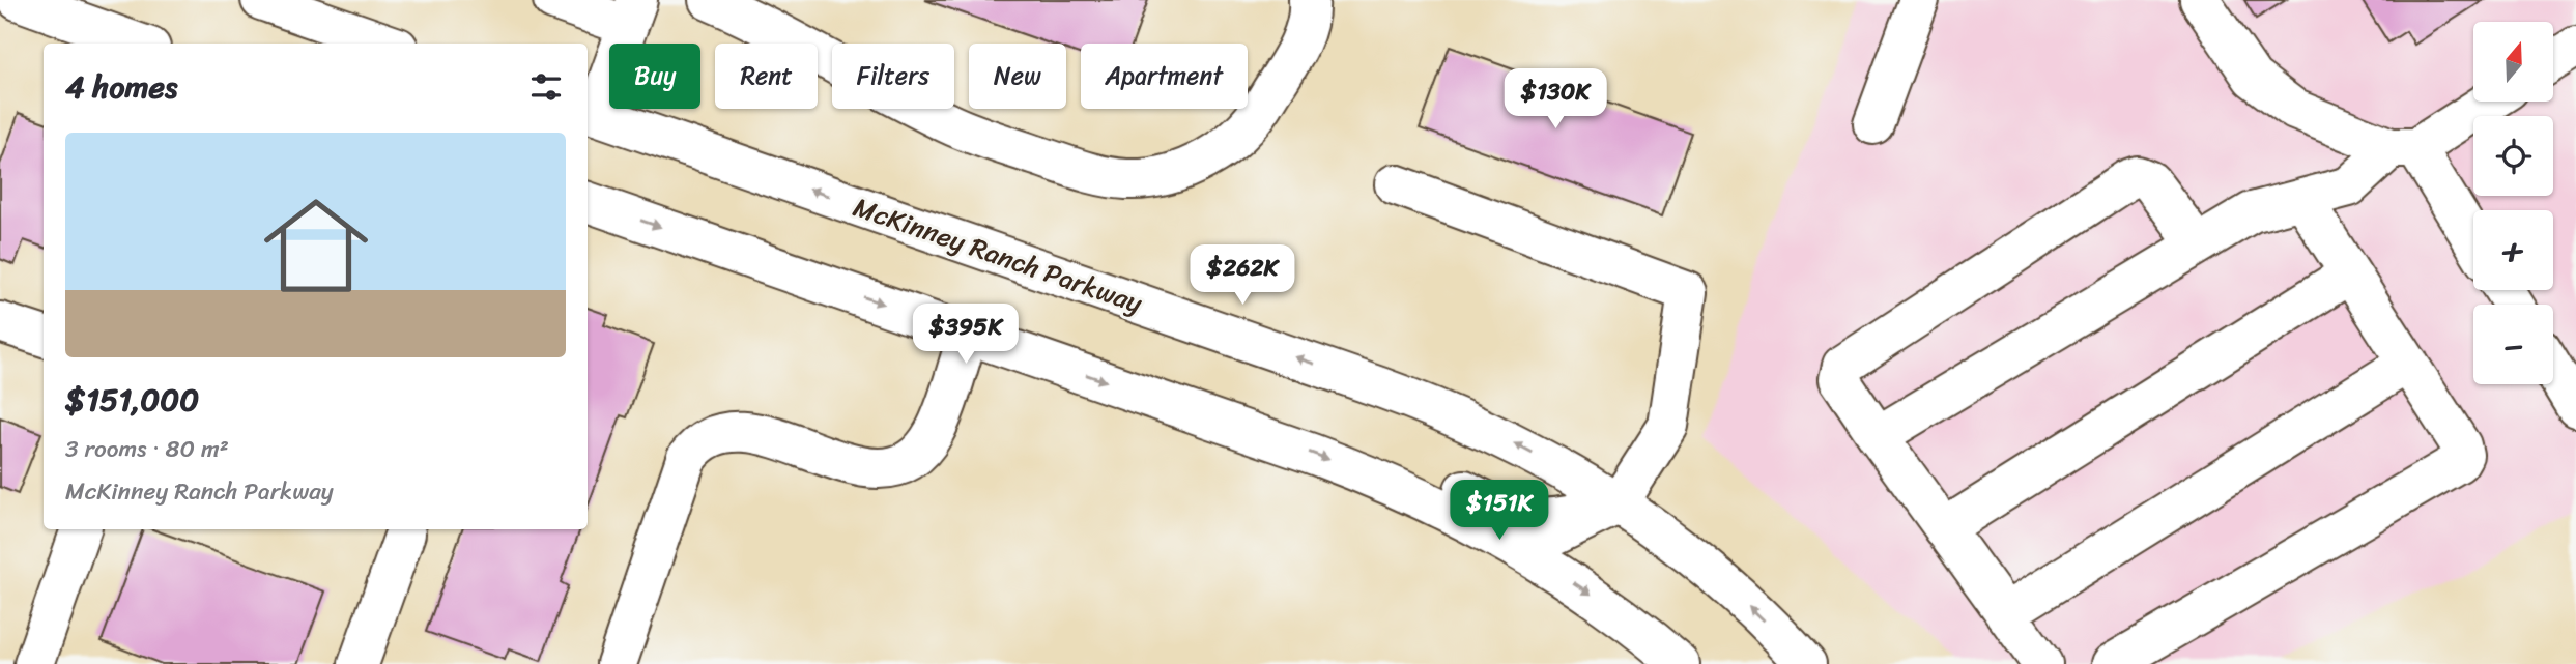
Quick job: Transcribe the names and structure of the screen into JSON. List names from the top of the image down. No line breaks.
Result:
{"streets":{"main road":["McKinney Ranch Parkway"]},"north":"top","page":{"map_buttons":["+","−"],"chip":["Buy","Rent","Filters","New","Apartment"],"heading":"4 homes","price":["$130K","$262K","$395K","$151K"],"list":[{"name":"$151,000","note":"3 rooms · 80 m² · McKinney Ranch Parkway"}]}}
